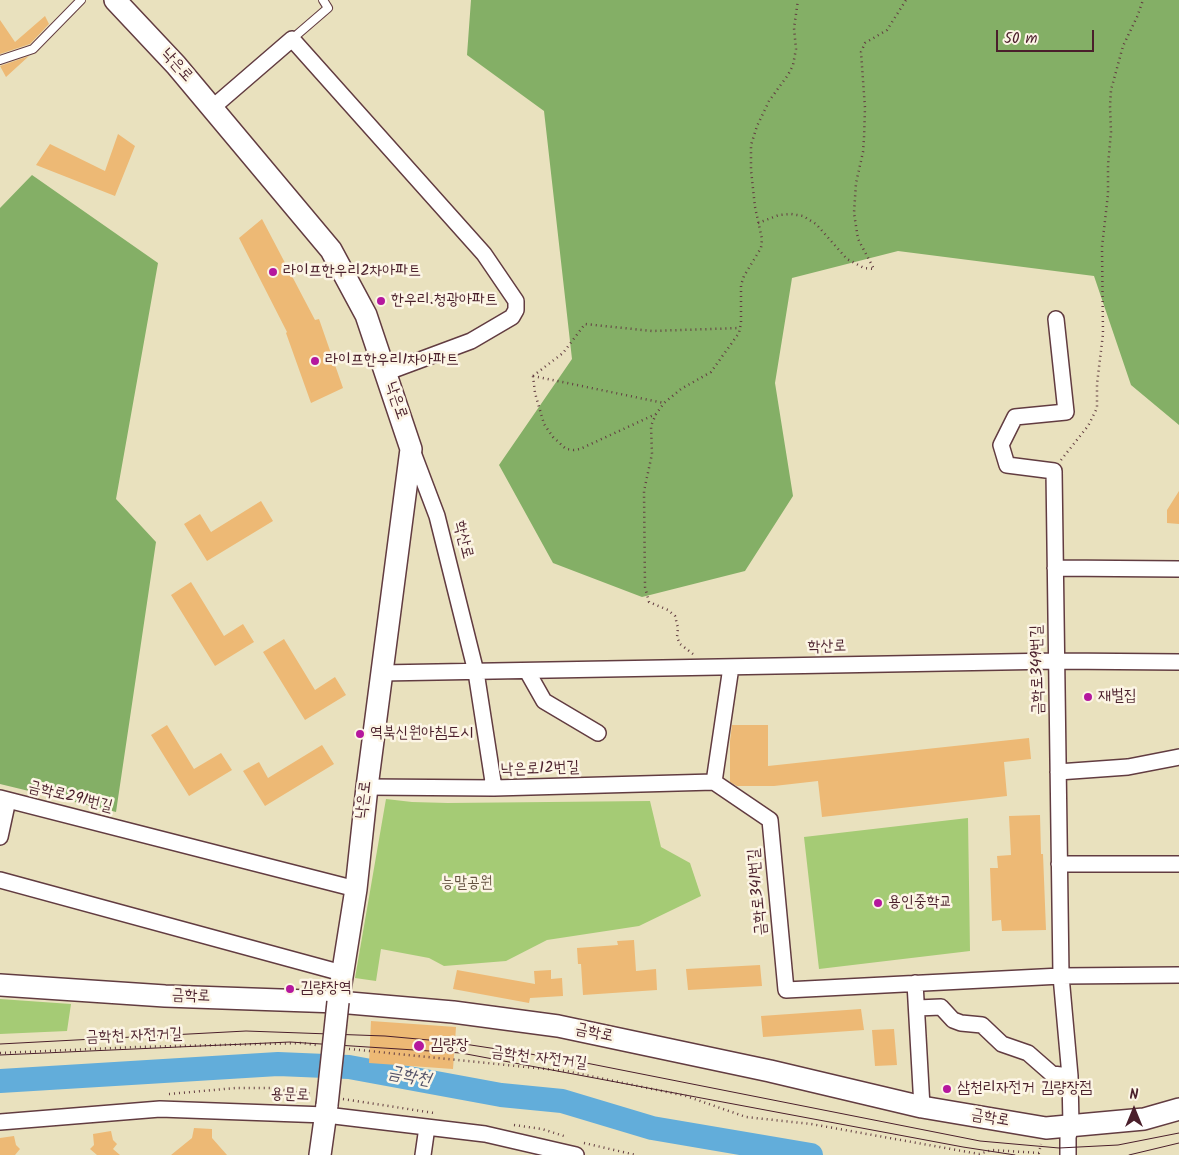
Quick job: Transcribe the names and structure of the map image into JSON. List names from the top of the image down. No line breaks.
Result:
{"streets":{"main road":["낙은로","금학로"],"street":["학산로","금학로349번길","낙은로12번길","금학로291번길","금학로341번길","용문로"],"path":["금학천 자전거길"]},"crossings":[["낙은로","학산로"],["낙은로","낙은로12번길"],["낙은로","금학로291번길"],["낙은로","금학로"],["낙은로","용문로"],["학산로","금학로349번길"],["금학로349번길","금학로"],["낙은로12번길","금학로341번길"],["금학로","금학천 자전거길"]],"water":["금학천"],"parks":["능말공원"],"places":["라이프한우리2차아파트","한우리.청광아파트","라이프한우리1차아파트","재벌집","역북신원아침도시","용인중학교","김량장역","김량장","삼천리자전거 김량장점"],"scale_bar":"50 m","north":"top"}
